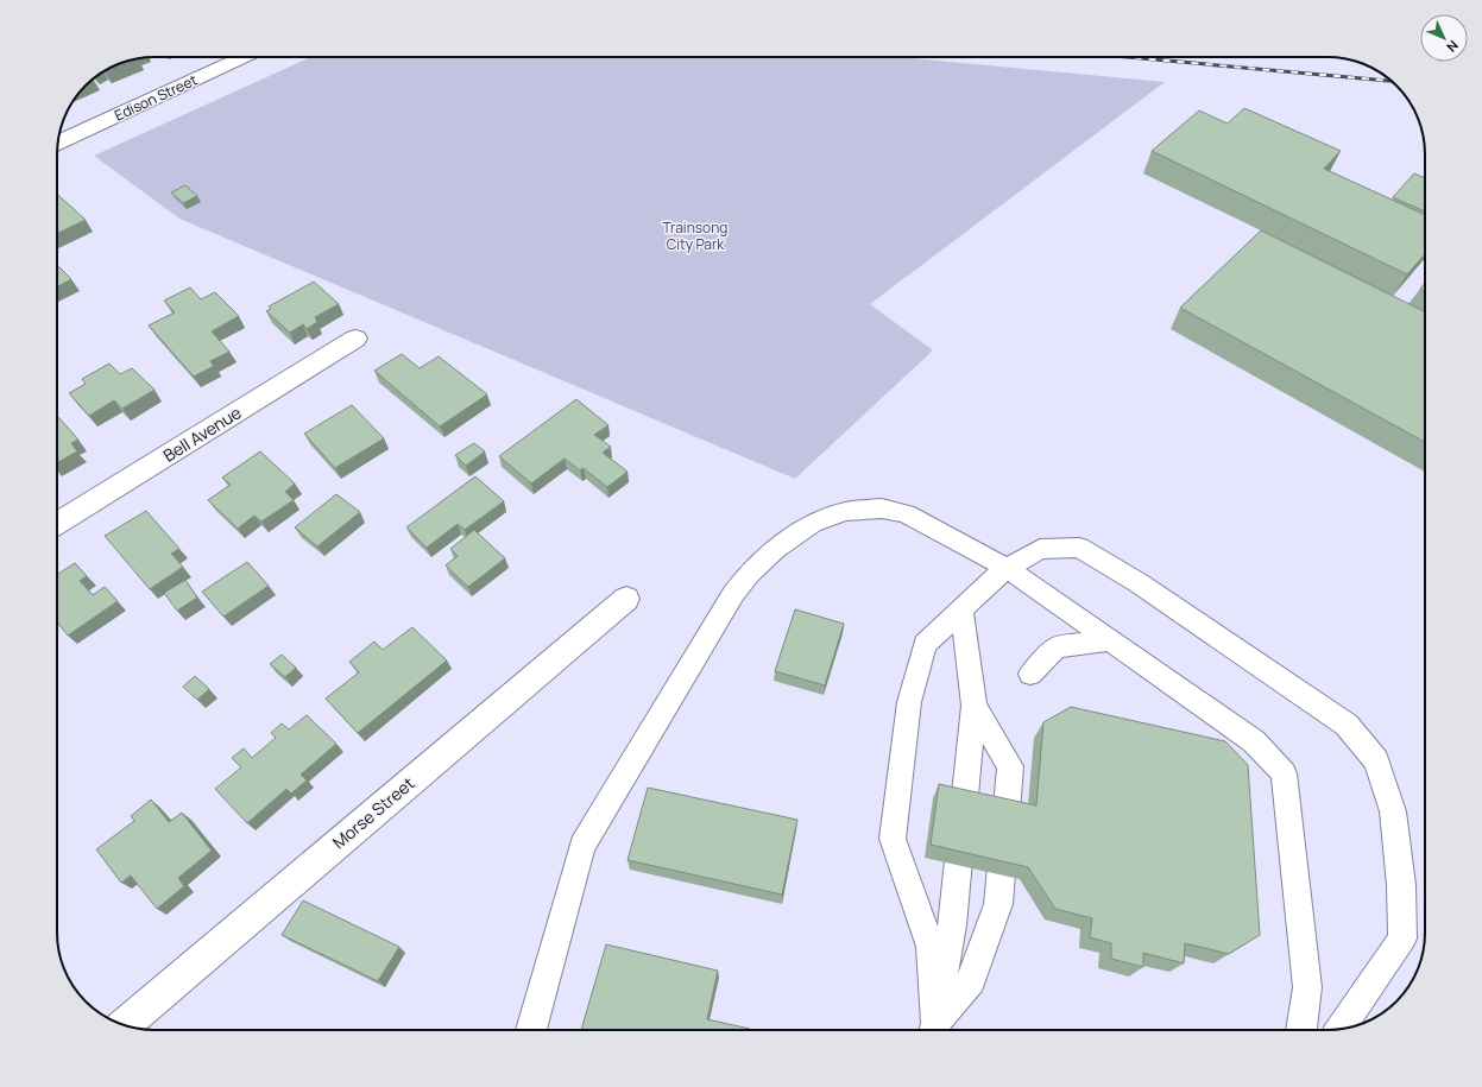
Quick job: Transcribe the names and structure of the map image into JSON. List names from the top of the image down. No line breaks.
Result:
{"streets":{"street":["Edison Street","Bell Avenue","Morse Street"]},"parks":["Trainsong City Park"],"north":"bottom right"}
